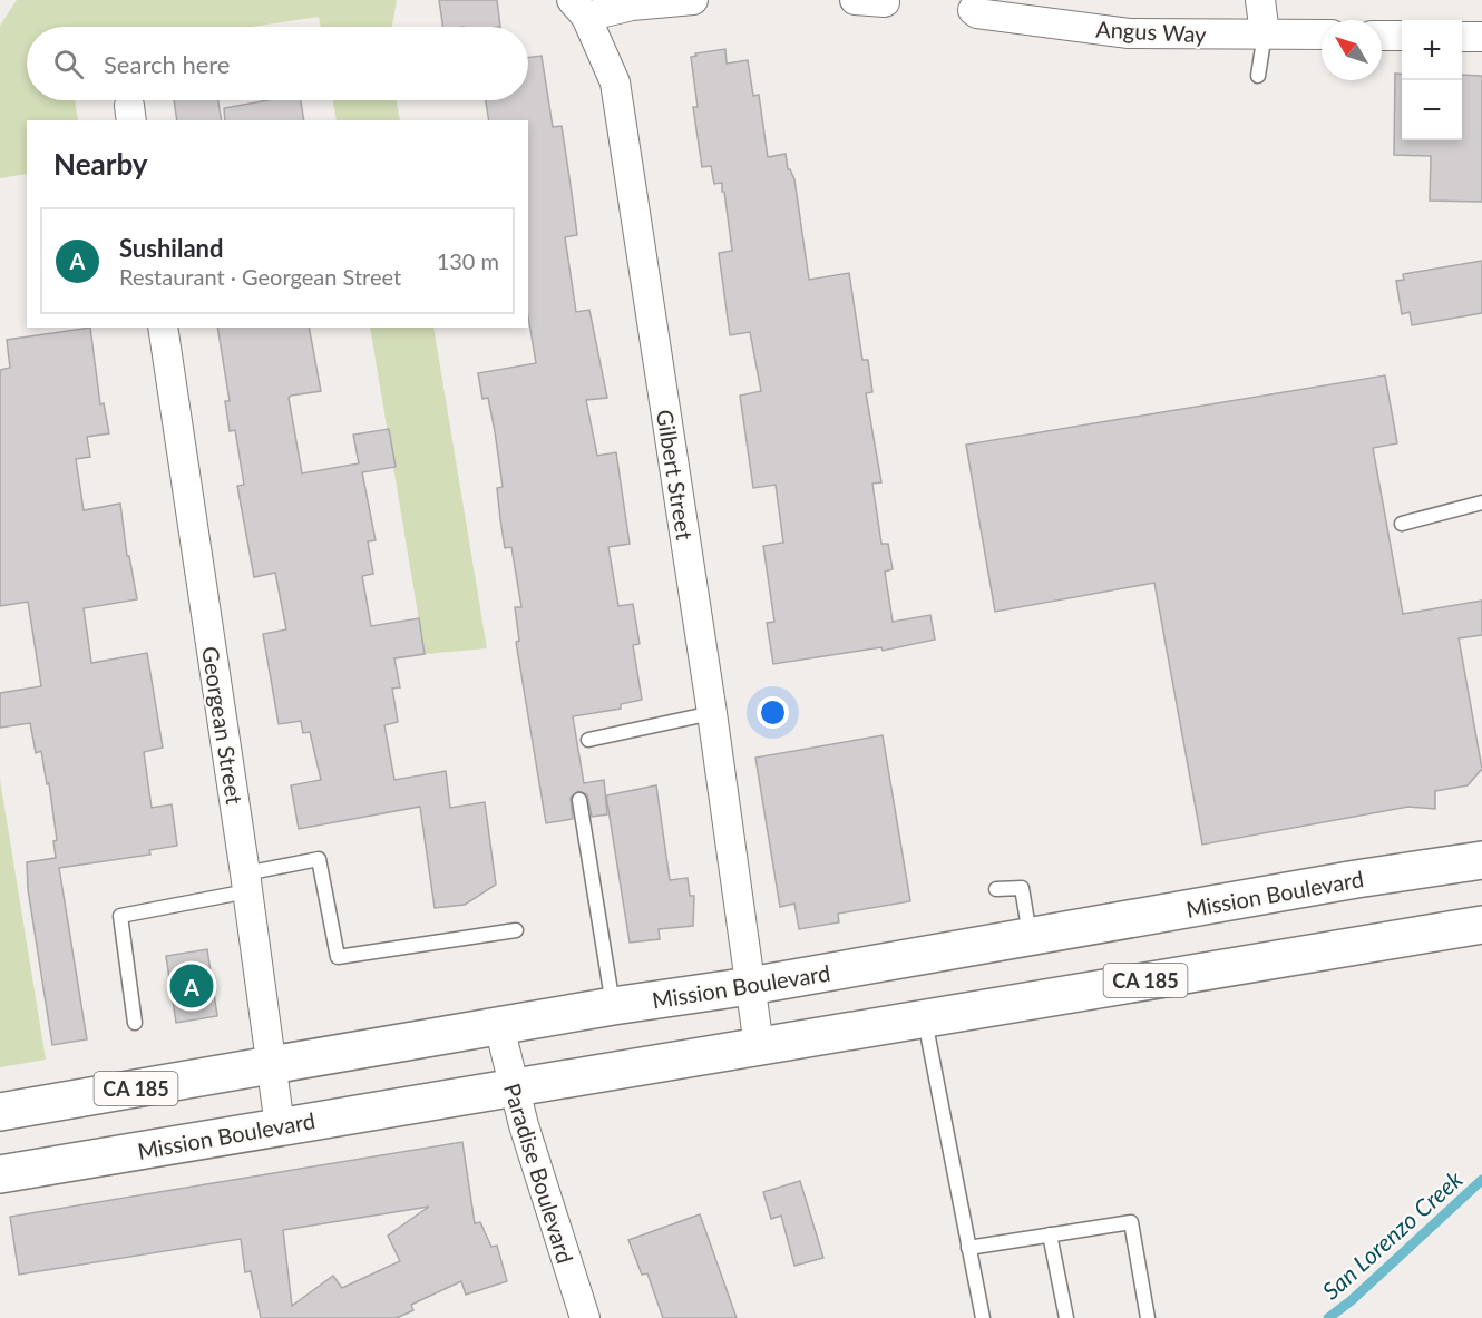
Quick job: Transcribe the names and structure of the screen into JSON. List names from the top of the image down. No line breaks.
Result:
{"streets":{"main road":["Mission Boulevard","CA 185"],"street":["Angus Way","Gilbert Street","Georgean Street","Paradise Boulevard"]},"crossings":[["Gilbert Street","Mission Boulevard"],["Georgean Street","Mission Boulevard"],["Mission Boulevard","Paradise Boulevard"]],"water":["San Lorenzo Creek"],"north":"top left","page":{"map_buttons":["+","−"],"search":"Search here","heading":"Nearby","list":[{"mark":"A","name":"Sushiland","note":"Restaurant · Georgean Street","value":"130 m"}],"pins":"A"}}
